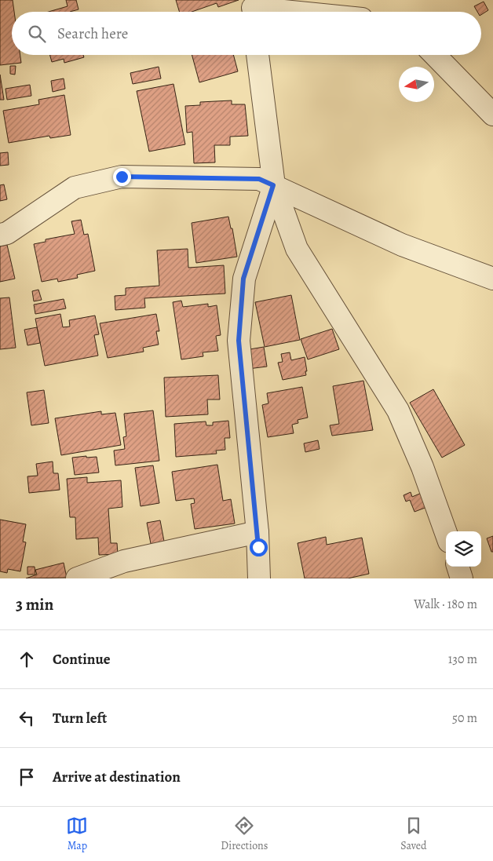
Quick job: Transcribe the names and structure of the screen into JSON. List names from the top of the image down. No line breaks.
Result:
{"north":"left","page":{"search":"Search here","heading":["3 min","Walk · 180 m"],"list":[["Continue","130 m"],["Turn left","50 m"],"Arrive at destination"],"nav":["Map","Directions","Saved"]}}
